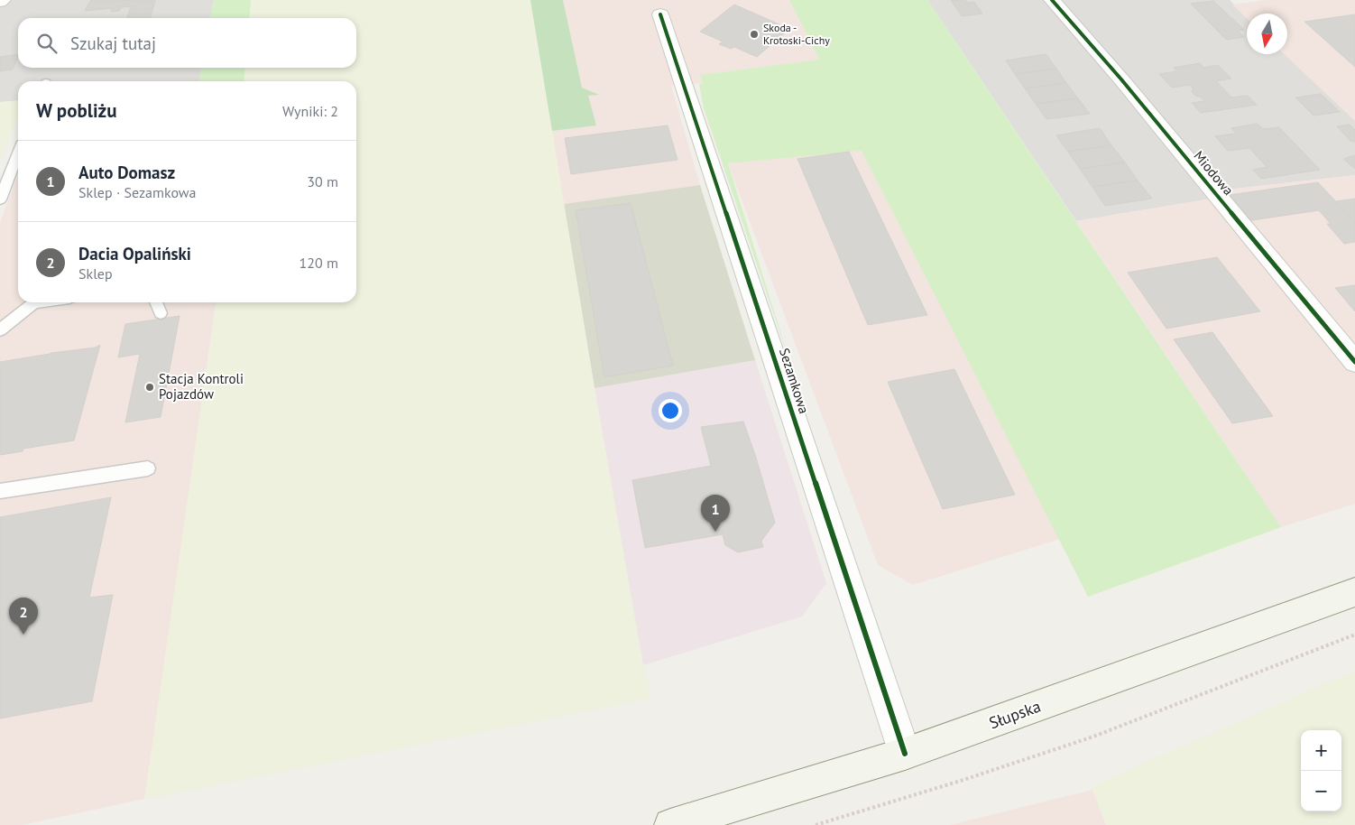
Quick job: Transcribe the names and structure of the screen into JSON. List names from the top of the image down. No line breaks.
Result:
{"streets":{"main road":["Słupska"],"street":["Miodowa","Sezamkowa"]},"crossings":[["Sezamkowa","Słupska"]],"places":["Skoda - Krotoski-Cichy","Stacja Kontroli Pojazdów"],"north":"bottom","page":{"search":"Szukaj tutaj","heading":["W pobliżu","Wyniki: 2"],"list":[{"mark":"1","name":"Auto Domasz","note":"Sklep · Sezamkowa","value":"30 m"},{"mark":"2","name":"Dacia Opaliński","note":"Sklep","value":"120 m"}],"pins":["1","2"],"map_buttons":["+","−"]}}
